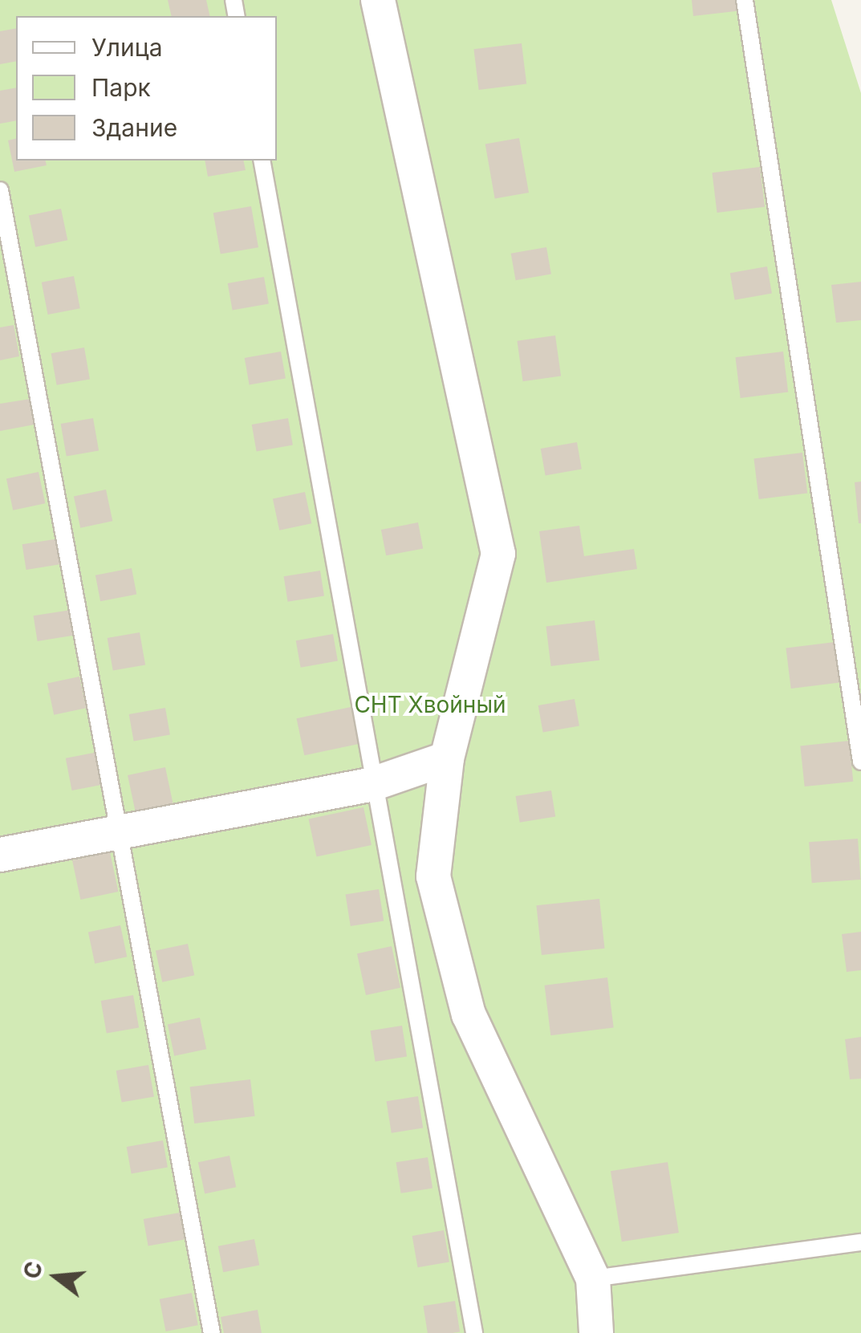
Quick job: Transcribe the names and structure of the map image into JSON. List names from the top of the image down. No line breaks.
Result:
{"parks":["СНТ Хвойный"],"legend":["Улица","Парк","Здание"],"north":"left"}
